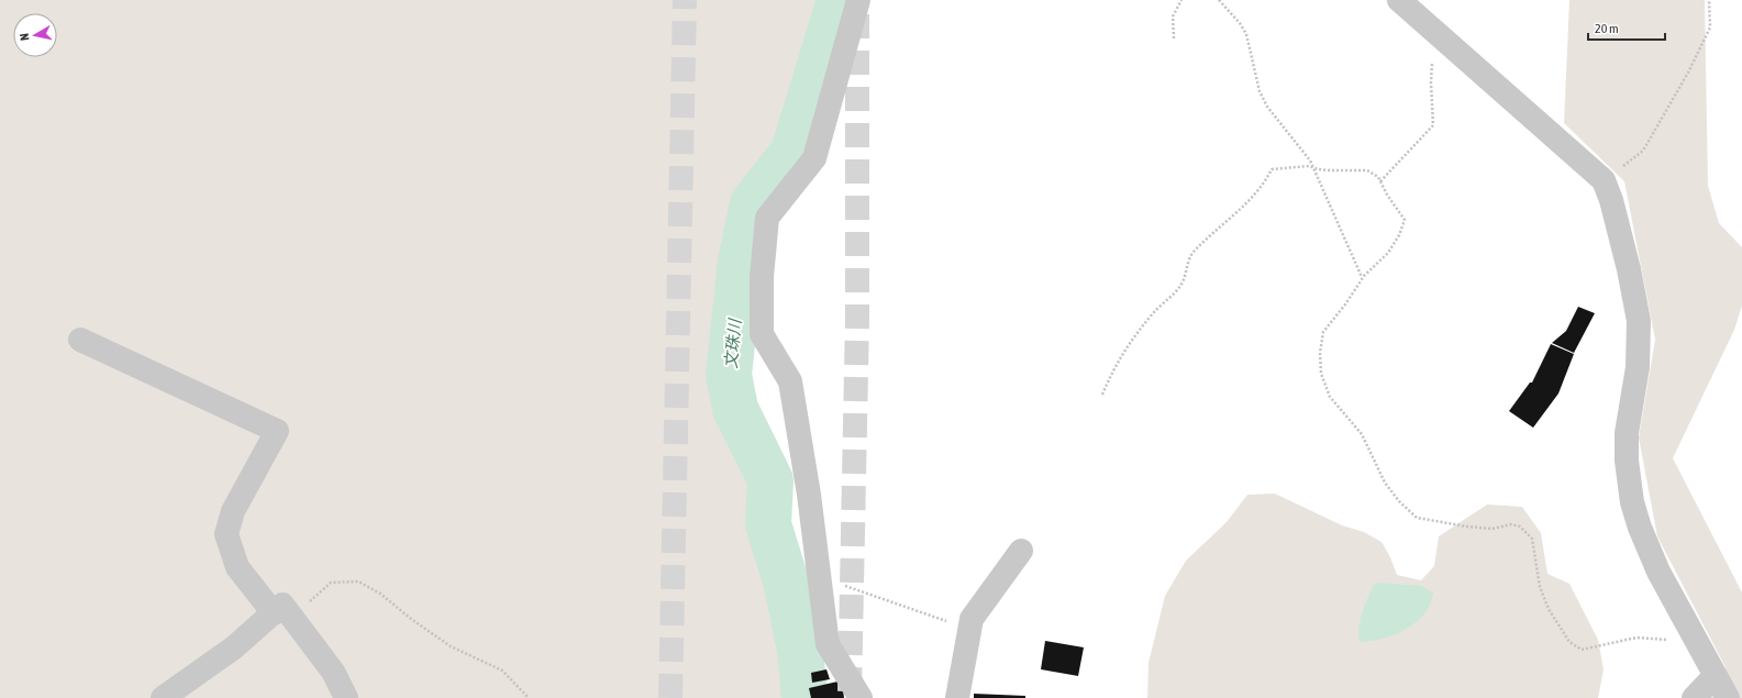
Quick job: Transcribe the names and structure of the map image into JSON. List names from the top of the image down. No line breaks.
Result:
{"water":["文珠川"],"scale_bar":"20 m","north":"left"}
